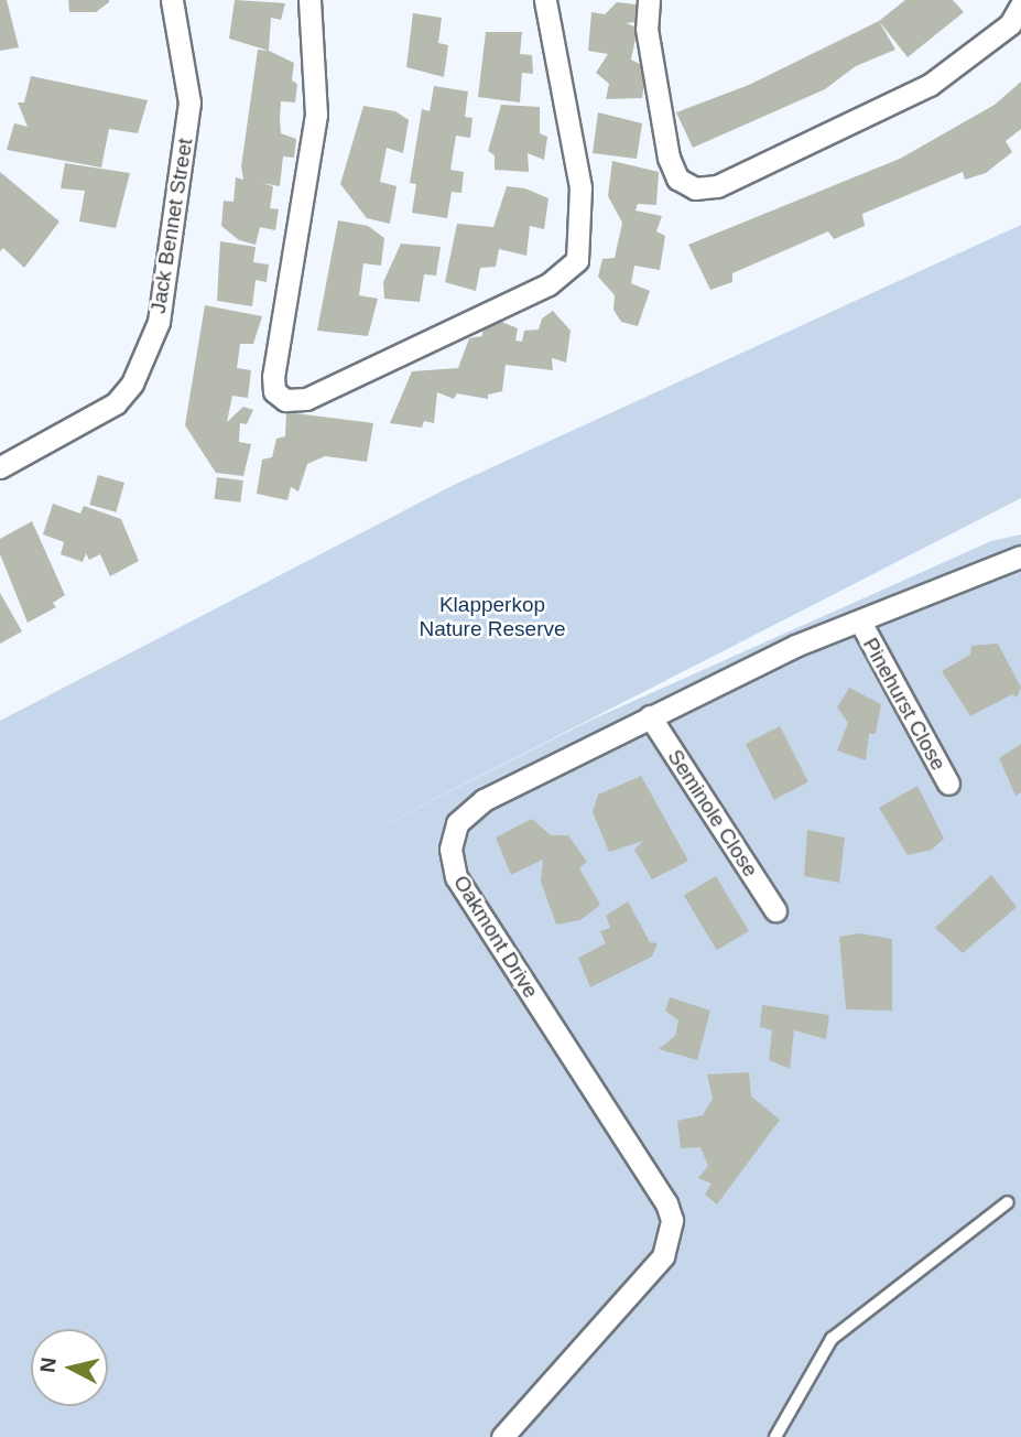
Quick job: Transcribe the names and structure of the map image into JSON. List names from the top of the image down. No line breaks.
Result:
{"streets":{"street":["Jack Bennet Street","Pinehurst Close","Seminole Close","Oakmont Drive"]},"crossings":[["Pinehurst Close","Oakmont Drive"],["Seminole Close","Oakmont Drive"]],"parks":["Klapperkop Nature Reserve"],"north":"left"}
